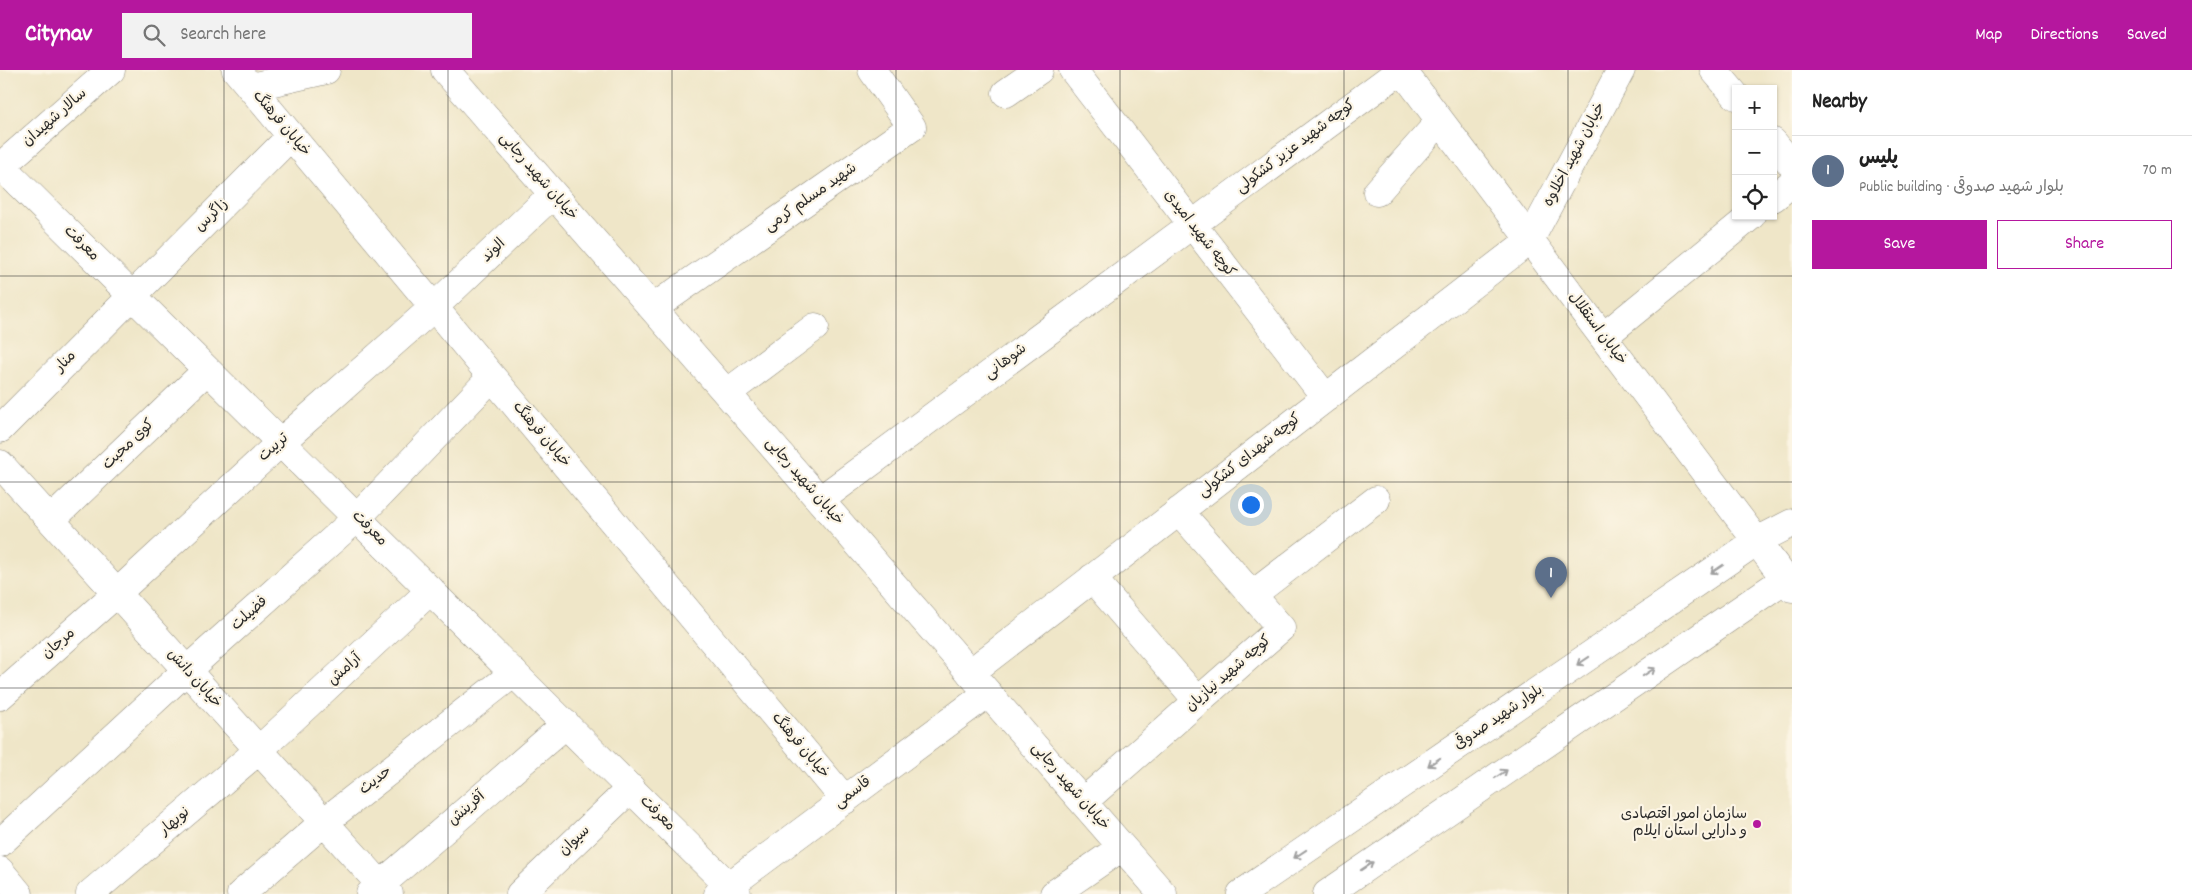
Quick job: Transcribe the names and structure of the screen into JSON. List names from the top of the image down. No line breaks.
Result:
{"streets":{"street":["سالار شهیدان","خیابان فرهنگ","کوچه شهید عزیز کشکولی","خیابان شهید اخلاوه","خیابان شهید رجایی","شهید مسلم کرمی","زاگرس","کوچه شهید امیدی","معرفت","الوند","خیابان استقلال","منار","شوهانی","کوی محبت","تربیت","کوچه شهدای کشکولی","فضیلت","مرجان","آرامش","کوچه شهید نیازیان","خیابان دانش","بلوار شهید صدوقی","حدیث","قاسمی","آفرینش","نوبهار","سیوان"]},"crossings":[["سالار شهیدان","معرفت"],["خیابان فرهنگ","زاگرس"],["خیابان فرهنگ","الوند"],["خیابان فرهنگ","تربیت"],["خیابان فرهنگ","فضیلت"],["خیابان فرهنگ","قاسمی"],["کوچه شهید عزیز کشکولی","کوچه شهید امیدی"],["کوچه شهید عزیز کشکولی","خیابان استقلال"],["کوچه شهید عزیز کشکولی","شوهانی"],["خیابان شهید اخلاوه","خیابان استقلال"],["خیابان شهید اخلاوه","کوچه شهدای کشکولی"],["خیابان شهید رجایی","شهید مسلم کرمی"],["خیابان شهید رجایی","الوند"],["خیابان شهید رجایی","شوهانی"],["خیابان شهید رجایی","کوچه شهدای کشکولی"],["خیابان شهید رجایی","کوچه شهید نیازیان"],["خیابان شهید رجایی","قاسمی"],["زاگرس","معرفت"],["زاگرس","منار"],["کوچه شهید امیدی","شوهانی"],["کوچه شهید امیدی","کوچه شهدای کشکولی"],["معرفت","منار"],["معرفت","کوی محبت"],["معرفت","تربیت"],["معرفت","فضیلت"],["معرفت","آرامش"],["معرفت","حدیث"],["معرفت","قاسمی"],["معرفت","آفرینش"],["معرفت","سیوان"],["الوند","تربیت"],["خیابان استقلال","کوچه شهدای کشکولی"],["خیابان استقلال","بلوار شهید صدوقی"],["کوی محبت","خیابان دانش"],["تربیت","مرجان"],["تربیت","خیابان دانش"],["کوچه شهدای کشکولی","کوچه شهید نیازیان"],["فضیلت","خیابان دانش"],["مرجان","خیابان دانش"],["آرامش","خیابان دانش"],["آرامش","نوبهار"],["خیابان دانش","حدیث"],["خیابان دانش","آفرینش"],["خیابان دانش","نوبهار"]],"places":["سازمان امور اقتصادی و دارایی استان ایلام"],"page":{"header":"Citynav","search":"Search here","nav":["Map","Directions","Saved"],"heading":"Nearby","map_buttons":["+","−"],"list":[{"mark":"1","name":"پلیس","note":"Public building · بلوار شهید صدوقی","value":"70 m"}],"buttons":["Save","Share"],"pins":"1"}}
